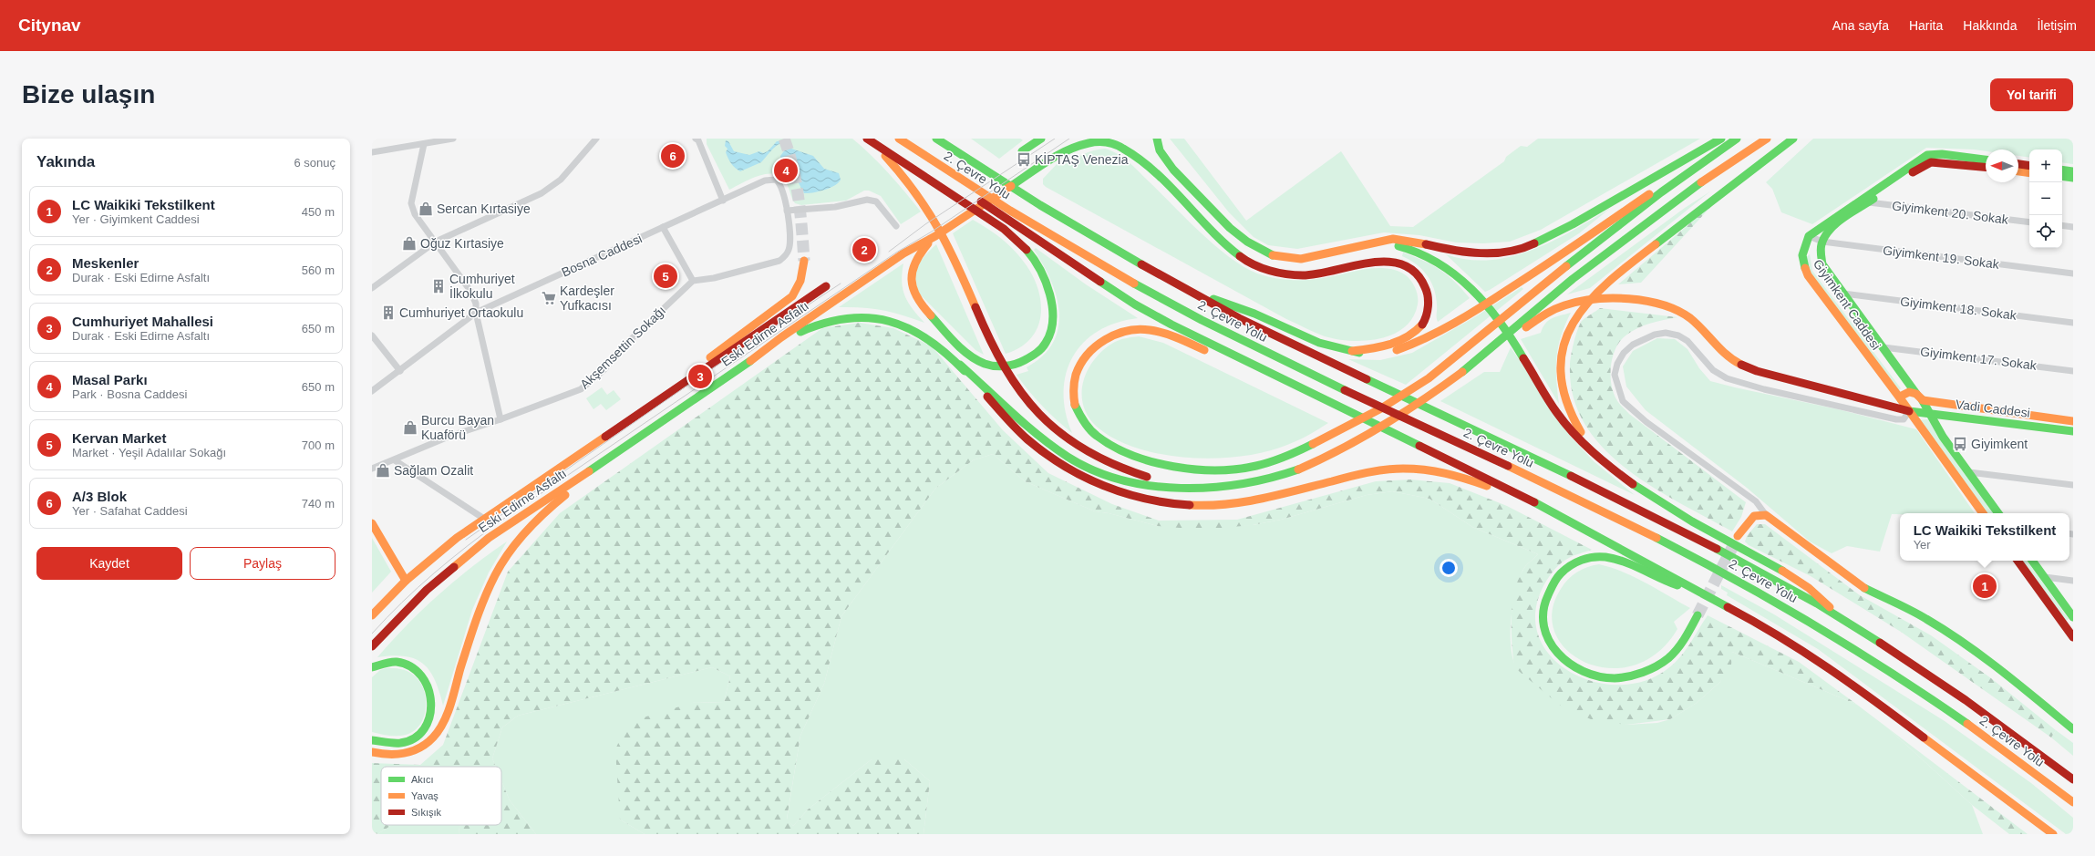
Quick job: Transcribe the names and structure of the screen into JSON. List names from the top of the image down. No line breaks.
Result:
{"streets":{"main road":["2. Çevre Yolu","Giyimkent Caddesi","Eski Edirne Asfaltı","Vadi Caddesi"],"street":["Giyimkent 20. Sokak","Bosna Caddesi","Giyimkent 19. Sokak","Giyimkent 18. Sokak","Akşemsettin Sokağı","Giyimkent 17. Sokak"]},"crossings":[["Giyimkent 20. Sokak","Giyimkent Caddesi"],["Giyimkent 19. Sokak","Giyimkent Caddesi"],["Giyimkent Caddesi","Giyimkent 18. Sokak"],["Giyimkent Caddesi","Giyimkent 17. Sokak"],["Giyimkent Caddesi","Vadi Caddesi"]],"places":{"bus stop":["KİPTAŞ Venezia","Giyimkent"],"shop":["Sercan Kırtasiye","Oğuz Kırtasiye","Burcu Bayan Kuaförü","Sağlam Ozalit"],"building":["Cumhuriyet İlkokulu","Cumhuriyet Ortaokulu"],"supermarket":["Kardeşler Yufkacısı"]},"legend":["Akıcı","Yavaş","Sıkışık"],"north":"left","page":{"header":"Citynav","nav":["Ana sayfa","Harita","Hakkında","İletişim"],"buttons":["Yol tarifi",["Kaydet","Paylaş"]],"title":"Bize ulaşın","heading":["Yakında","6 sonuç"],"pins":["6","4","2","5","3","1"],"map_buttons":["+","−"],"list":[{"mark":"1","name":"LC Waikiki Tekstilkent","note":"Yer · Giyimkent Caddesi","value":"450 m"},{"mark":"2","name":"Meskenler","note":"Durak · Eski Edirne Asfaltı","value":"560 m"},{"mark":"3","name":"Cumhuriyet Mahallesi","note":"Durak · Eski Edirne Asfaltı","value":"650 m"},{"mark":"4","name":"Masal Parkı","note":"Park · Bosna Caddesi","value":"650 m"},{"mark":"5","name":"Kervan Market","note":"Market · Yeşil Adalılar Sokağı","value":"700 m"},{"mark":"6","name":"A/3 Blok","note":"Yer · Safahat Caddesi","value":"740 m"}],"popup":["LC Waikiki Tekstilkent","Yer"]}}
